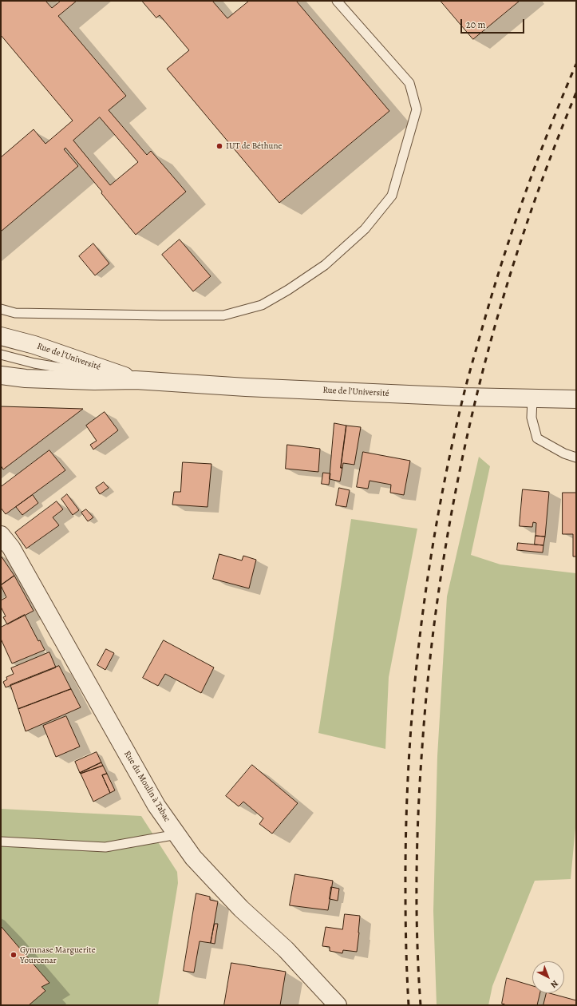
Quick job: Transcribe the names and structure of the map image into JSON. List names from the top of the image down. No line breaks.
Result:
{"streets":{"street":["Rue de l'Université","Rue du Moulin à Tabac"]},"places":["IUT de Béthune","Gymnase Marguerite Yourcenar"],"scale_bar":"20 m","north":"bottom right"}
